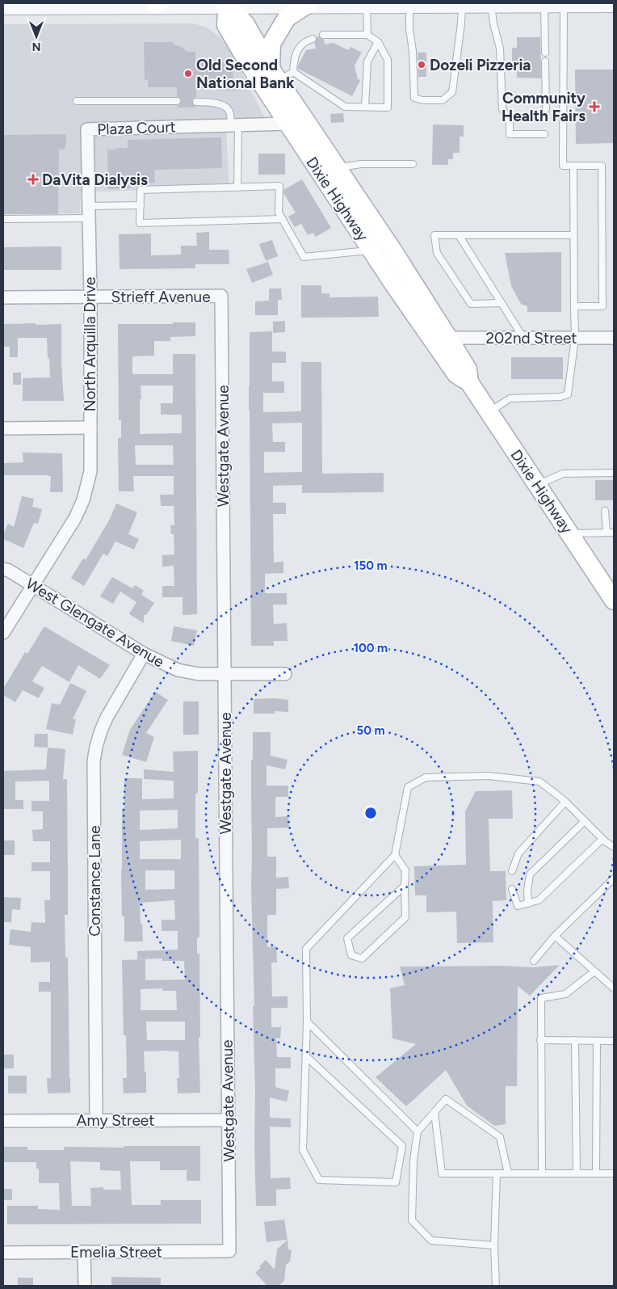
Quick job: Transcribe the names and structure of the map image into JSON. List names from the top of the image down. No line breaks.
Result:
{"streets":{"main road":["Dixie Highway"],"street":["Plaza Court","Strieff Avenue","202nd Street","North Arquilla Drive","Westgate Avenue","West Glengate Avenue","Constance Lane","Amy Street","Emelia Street"]},"crossings":[["Plaza Court","Dixie Highway"],["Plaza Court","North Arquilla Drive"],["Dixie Highway","202nd Street"],["Strieff Avenue","North Arquilla Drive"],["Strieff Avenue","Westgate Avenue"],["North Arquilla Drive","West Glengate Avenue"],["Westgate Avenue","West Glengate Avenue"],["Westgate Avenue","Amy Street"],["Westgate Avenue","Emelia Street"],["West Glengate Avenue","Constance Lane"],["Constance Lane","Amy Street"]],"places":{"other":["Dozeli Pizzeria","Old Second National Bank"],"health":["Community Health Fairs","DaVita Dialysis"]},"north":"bottom","rings":["150 m","100 m","50 m"]}
